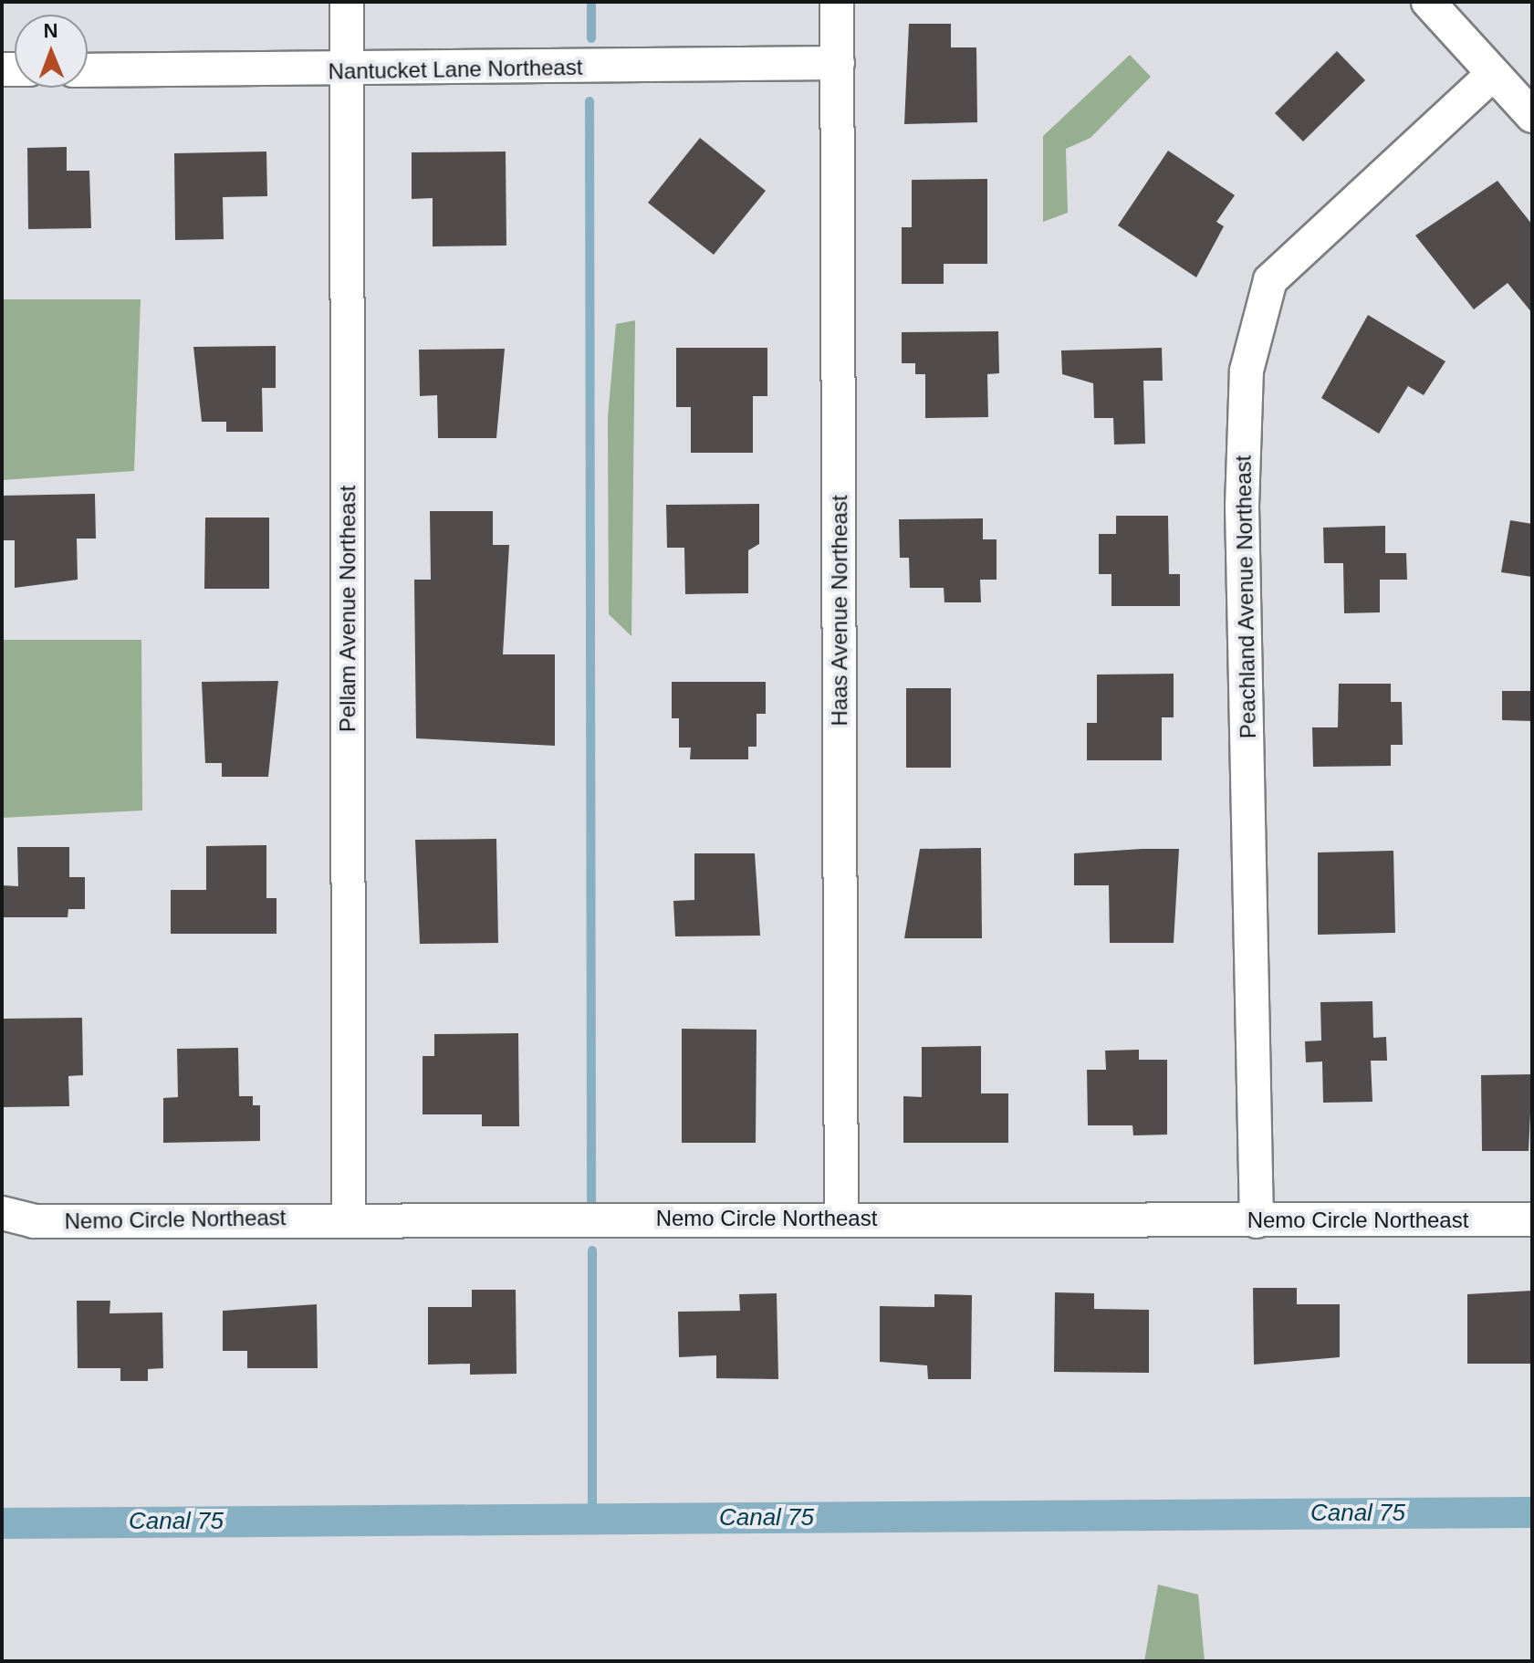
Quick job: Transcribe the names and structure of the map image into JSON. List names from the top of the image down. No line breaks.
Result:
{"streets":{"street":["Nantucket Lane Northeast","Peachland Avenue Northeast","Pellam Avenue Northeast","Haas Avenue Northeast","Nemo Circle Northeast"]},"crossings":[["Nantucket Lane Northeast","Pellam Avenue Northeast"],["Nantucket Lane Northeast","Haas Avenue Northeast"],["Peachland Avenue Northeast","Nemo Circle Northeast"],["Pellam Avenue Northeast","Nemo Circle Northeast"],["Haas Avenue Northeast","Nemo Circle Northeast"]],"water":["Canal 75"],"north":"top"}
